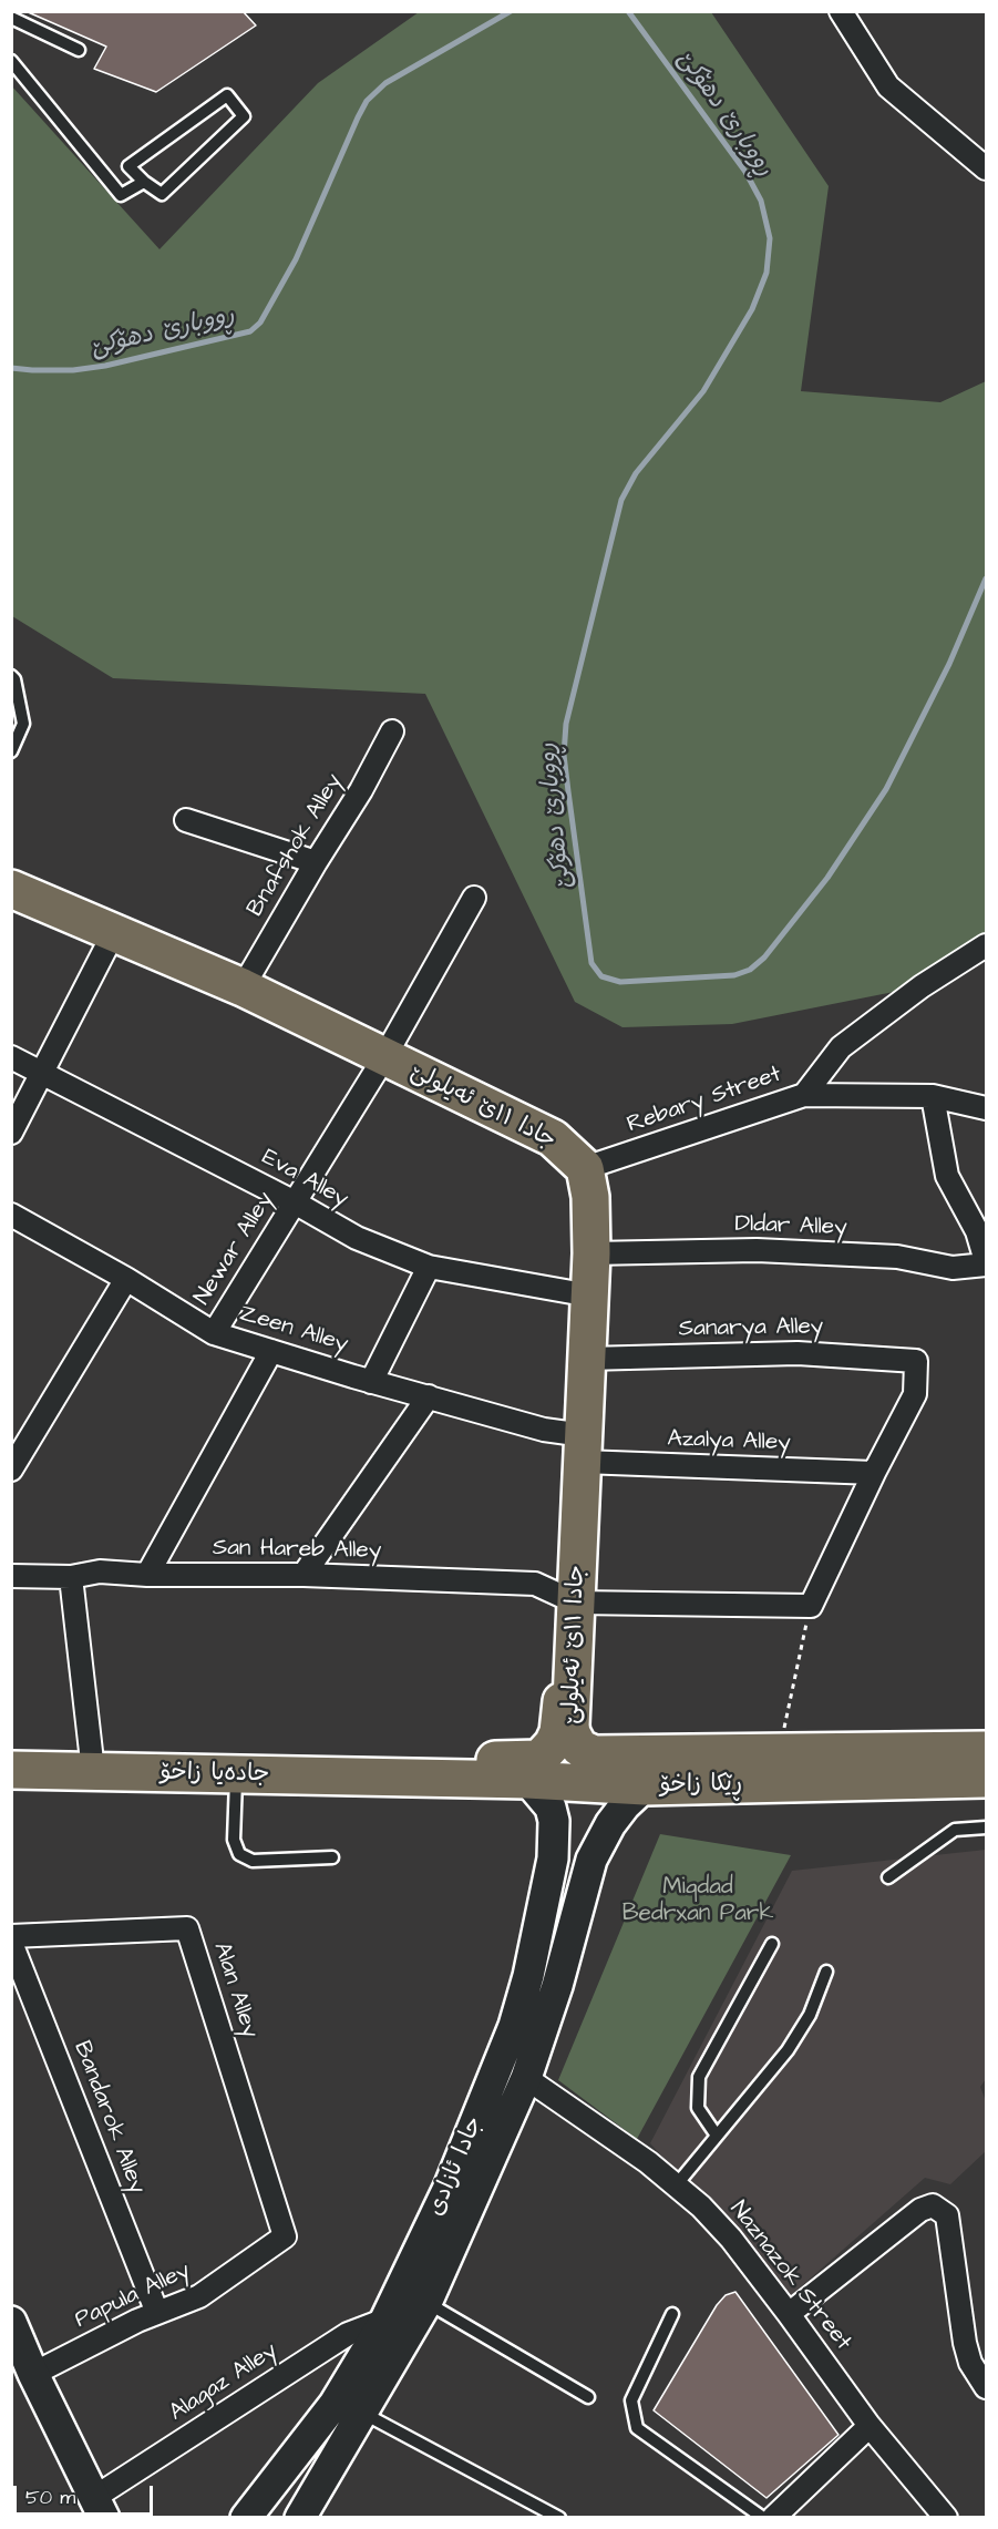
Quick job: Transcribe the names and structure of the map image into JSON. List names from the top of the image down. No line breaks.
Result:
{"streets":{"highway":["جادا ١١ێ ئه‌یلولێ","جادەیا زاخۆ","ڕێکا زاخۆ"],"main road":["جادا ئازادی"],"street":["Bnafshok Alley","Rebary Street","Eva Alley","Dldar Alley","Newar Alley","Sanarya Alley","Zeen Alley","Azalya Alley","San Hareb Alley","Alan Alley","Bandarok Alley","Naznazok Street","Papula Alley","Alagaz Alley"]},"crossings":[["Bnafshok Alley","جادا ١١ێ ئه‌یلولێ"],["Rebary Street","جادا ١١ێ ئه‌یلولێ"],["جادا ١١ێ ئه‌یلولێ","Eva Alley"],["جادا ١١ێ ئه‌یلولێ","Dldar Alley"],["جادا ١١ێ ئه‌یلولێ","Newar Alley"],["جادا ١١ێ ئه‌یلولێ","Sanarya Alley"],["جادا ١١ێ ئه‌یلولێ","Zeen Alley"],["جادا ١١ێ ئه‌یلولێ","Azalya Alley"],["جادا ١١ێ ئه‌یلولێ","San Hareb Alley"],["جادا ١١ێ ئه‌یلولێ","ڕێکا زاخۆ"],["Eva Alley","Newar Alley"],["Newar Alley","Zeen Alley"],["Sanarya Alley","Azalya Alley"],["Zeen Alley","Azalya Alley"],["جادەیا زاخۆ","ڕێکا زاخۆ"],["ڕێکا زاخۆ","جادا ئازادی"],["Alan Alley","Papula Alley"],["Bandarok Alley","Papula Alley"],["جادا ئازادی","Naznazok Street"],["جادا ئازادی","Alagaz Alley"]],"water":["ڕووبارێ دهۆكێ"],"parks":["Miqdad Bedrxan Park"],"scale_bar":"50 m"}
